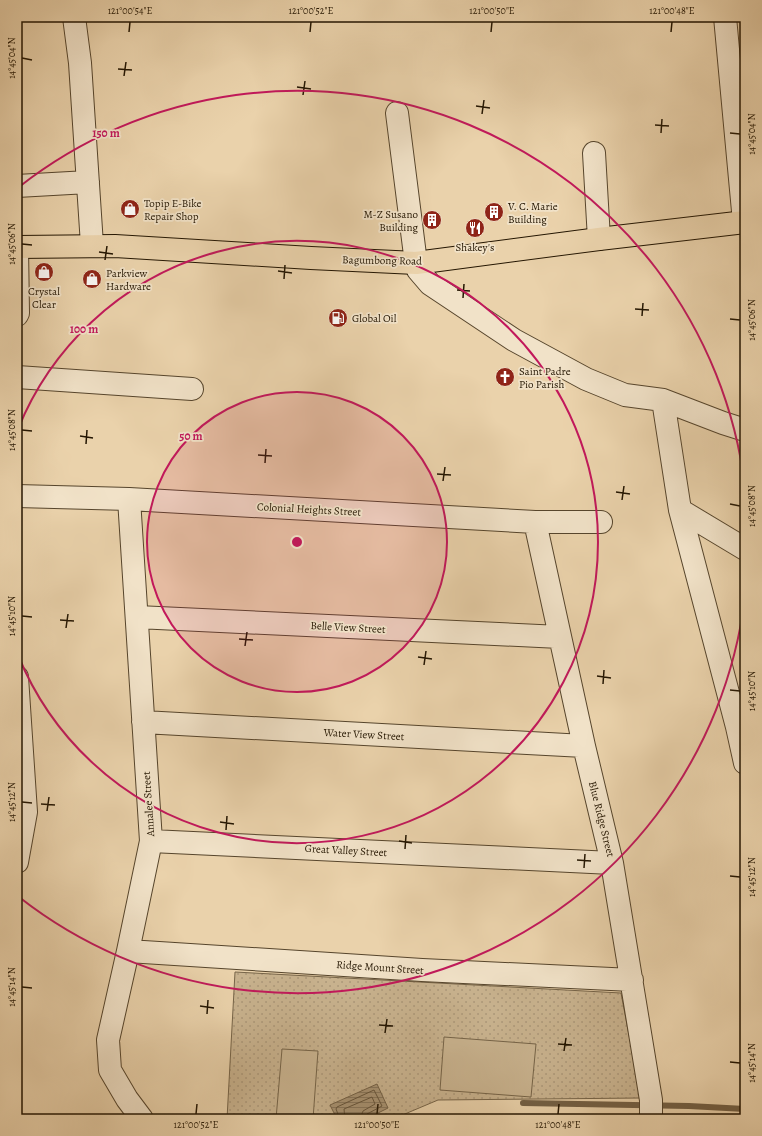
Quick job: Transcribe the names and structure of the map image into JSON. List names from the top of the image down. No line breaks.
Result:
{"streets":{"main road":["Bagumbong Road"],"street":["Colonial Heights Street","Belle View Street","Water View Street","Annalee Street","Blue Ridge Street","Great Valley Street","Ridge Mount Street"]},"crossings":[["Colonial Heights Street","Annalee Street"],["Colonial Heights Street","Blue Ridge Street"],["Belle View Street","Annalee Street"],["Belle View Street","Blue Ridge Street"],["Water View Street","Annalee Street"],["Water View Street","Blue Ridge Street"],["Annalee Street","Great Valley Street"],["Annalee Street","Ridge Mount Street"],["Blue Ridge Street","Great Valley Street"],["Blue Ridge Street","Ridge Mount Street"]],"places":{"shop":["Topip E-Bike Repair Shop","Crystal Clear","Parkview Hardware"],"building":["V. C. Marie Building","M-Z Susano Building"],"restaurant":["Shakey's"],"fuel station":["Global Oil"],"church":["Saint Padre Pio Parish"]},"coordinates":["121°00'54\"E","121°00'52\"E","121°00'50\"E","121°00'48\"E","14°45'04\"N","14°45'06\"N","14°45'08\"N","14°45'10\"N","14°45'12\"N","14°45'14\"N"],"rings":["150 m","100 m","50 m"]}
